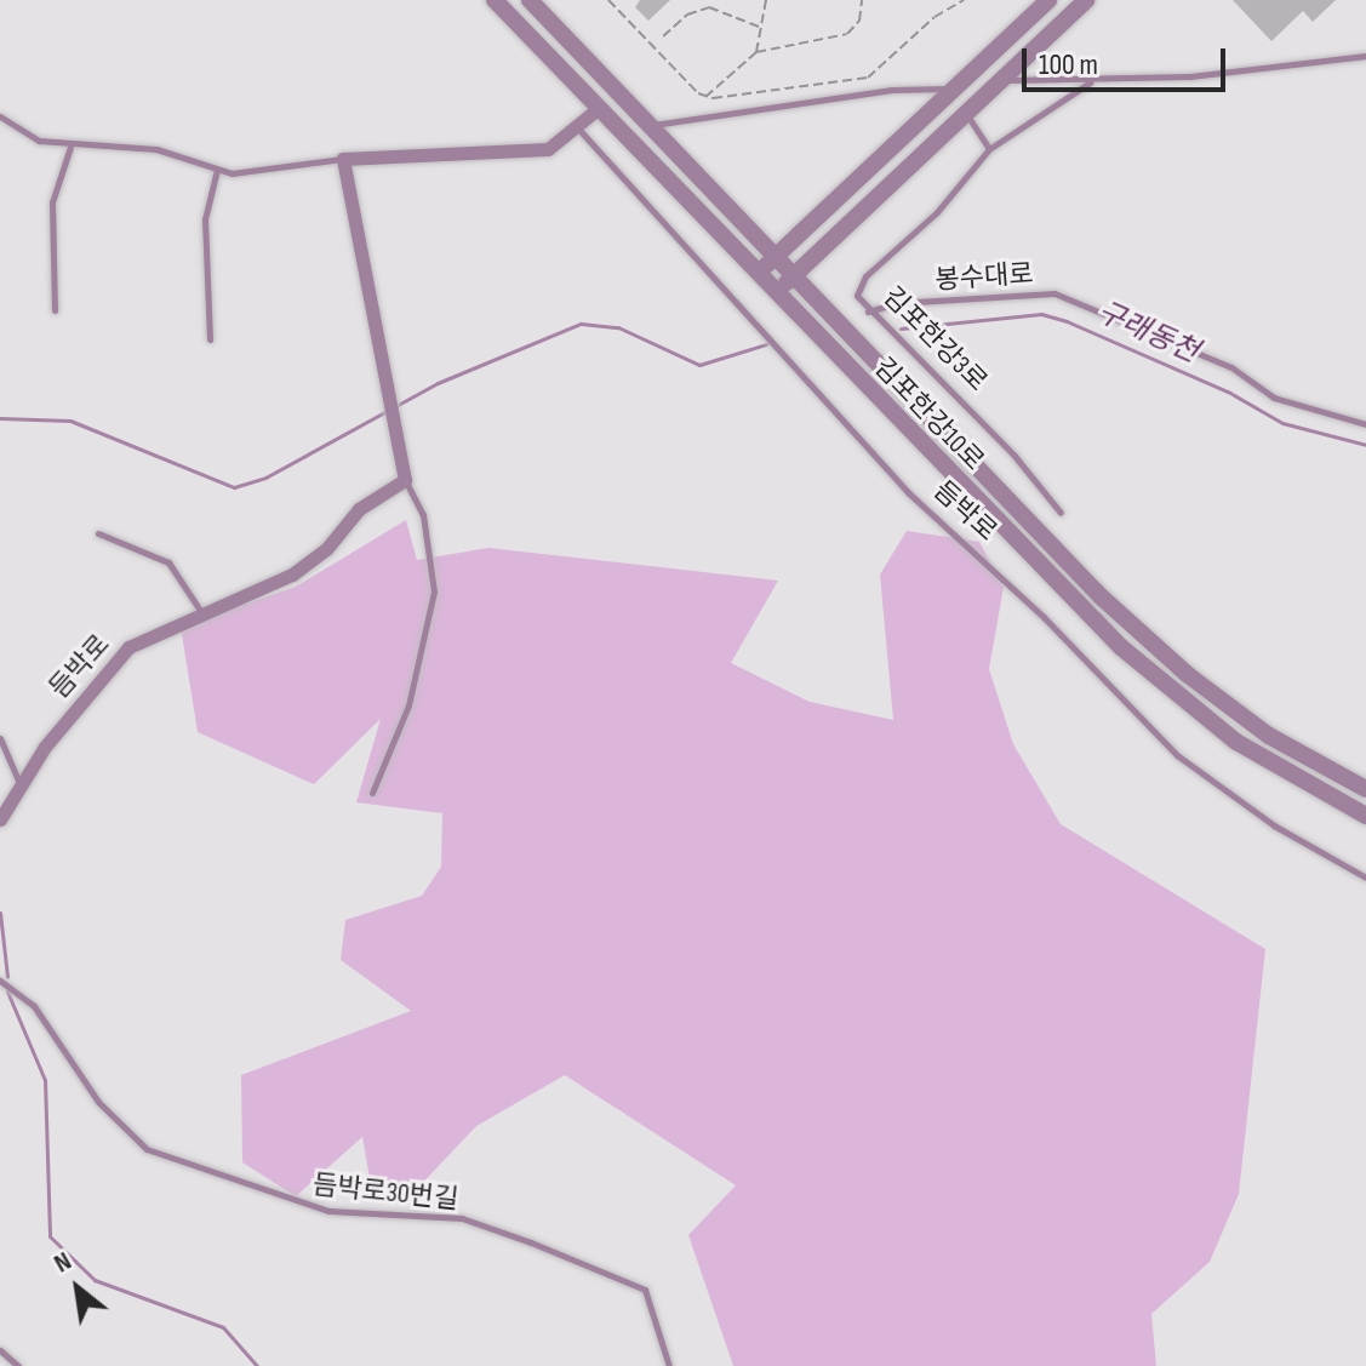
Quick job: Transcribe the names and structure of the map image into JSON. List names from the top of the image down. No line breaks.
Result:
{"streets":{"street":["김포한강10로","듬박로"],"lane":["봉수대로","김포한강3로","듬박로30번길"]},"crossings":[["봉수대로","김포한강3로"]],"water":["구래동천"],"scale_bar":"100 m","north":"top left"}
